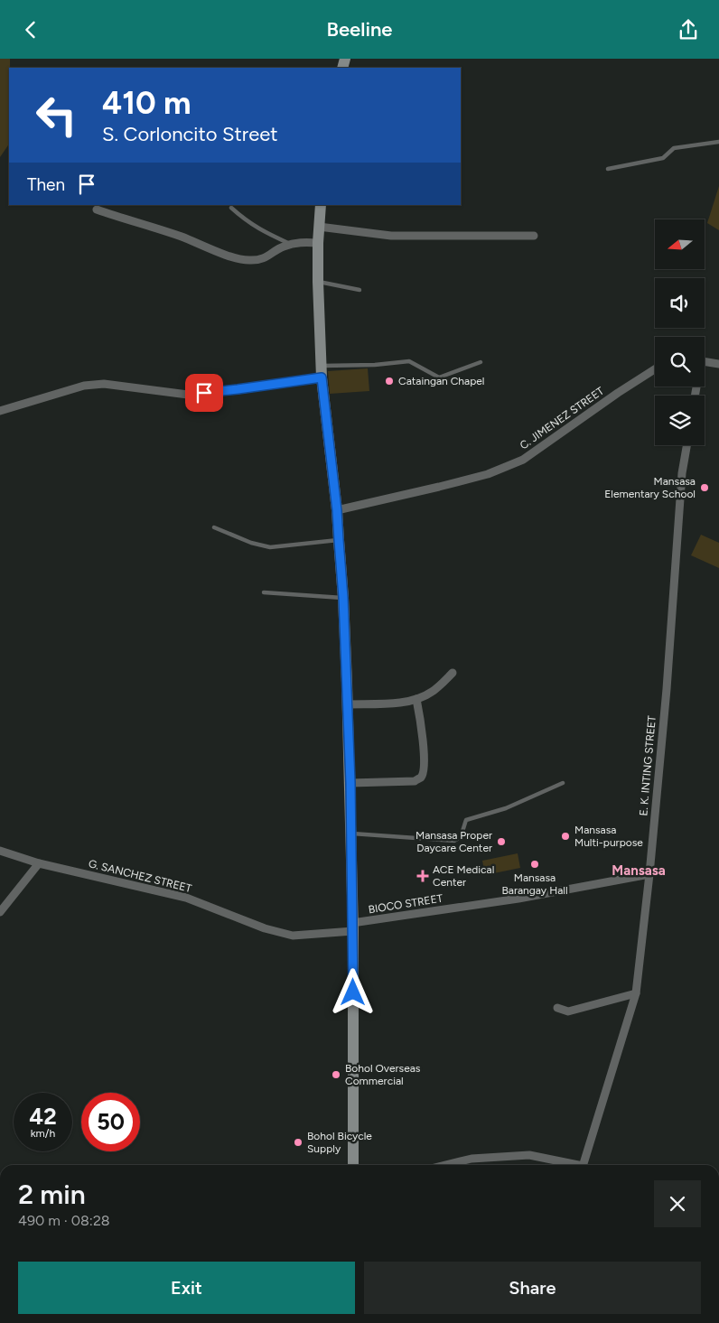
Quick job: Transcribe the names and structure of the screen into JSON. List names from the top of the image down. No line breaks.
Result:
{"streets":{"street":["C. JIMENEZ STREET","E. K. INTING STREET","G. SANCHEZ STREET","BIOCO STREET"]},"crossings":[["E. K. INTING STREET","BIOCO STREET"],["G. SANCHEZ STREET","BIOCO STREET"]],"districts":["Mansasa"],"places":{"other":["Cataingan Chapel","Mansasa Elementary School","Mansasa Multi-purpose","Mansasa Proper Daycare Center","Mansasa Barangay Hall","Bohol Overseas Commercial","Bohol Bicycle Supply"],"health":["ACE Medical Center"]},"north":"left","page":{"header":"Beeline","turn":["410 m","S. Corloncito Street"],"then":"Then","speed":"42 km/h","limit":"50","heading":["2 min","490 m · 08:28"],"buttons":["Exit","Share"]}}
